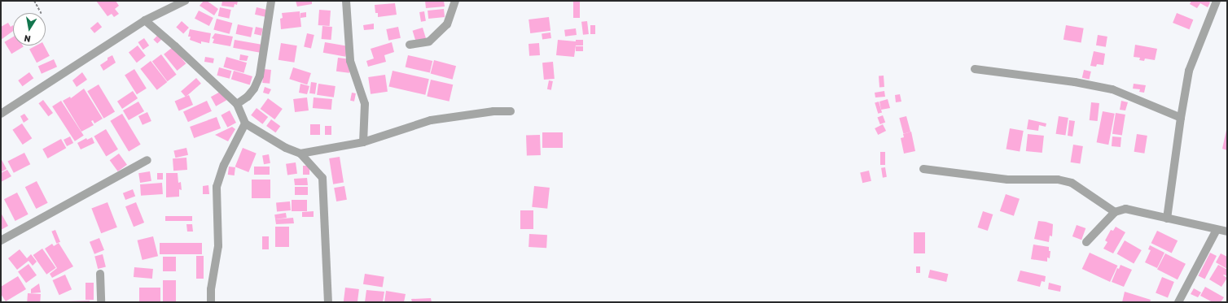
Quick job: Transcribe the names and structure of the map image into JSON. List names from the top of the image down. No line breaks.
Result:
{"north":"bottom"}
